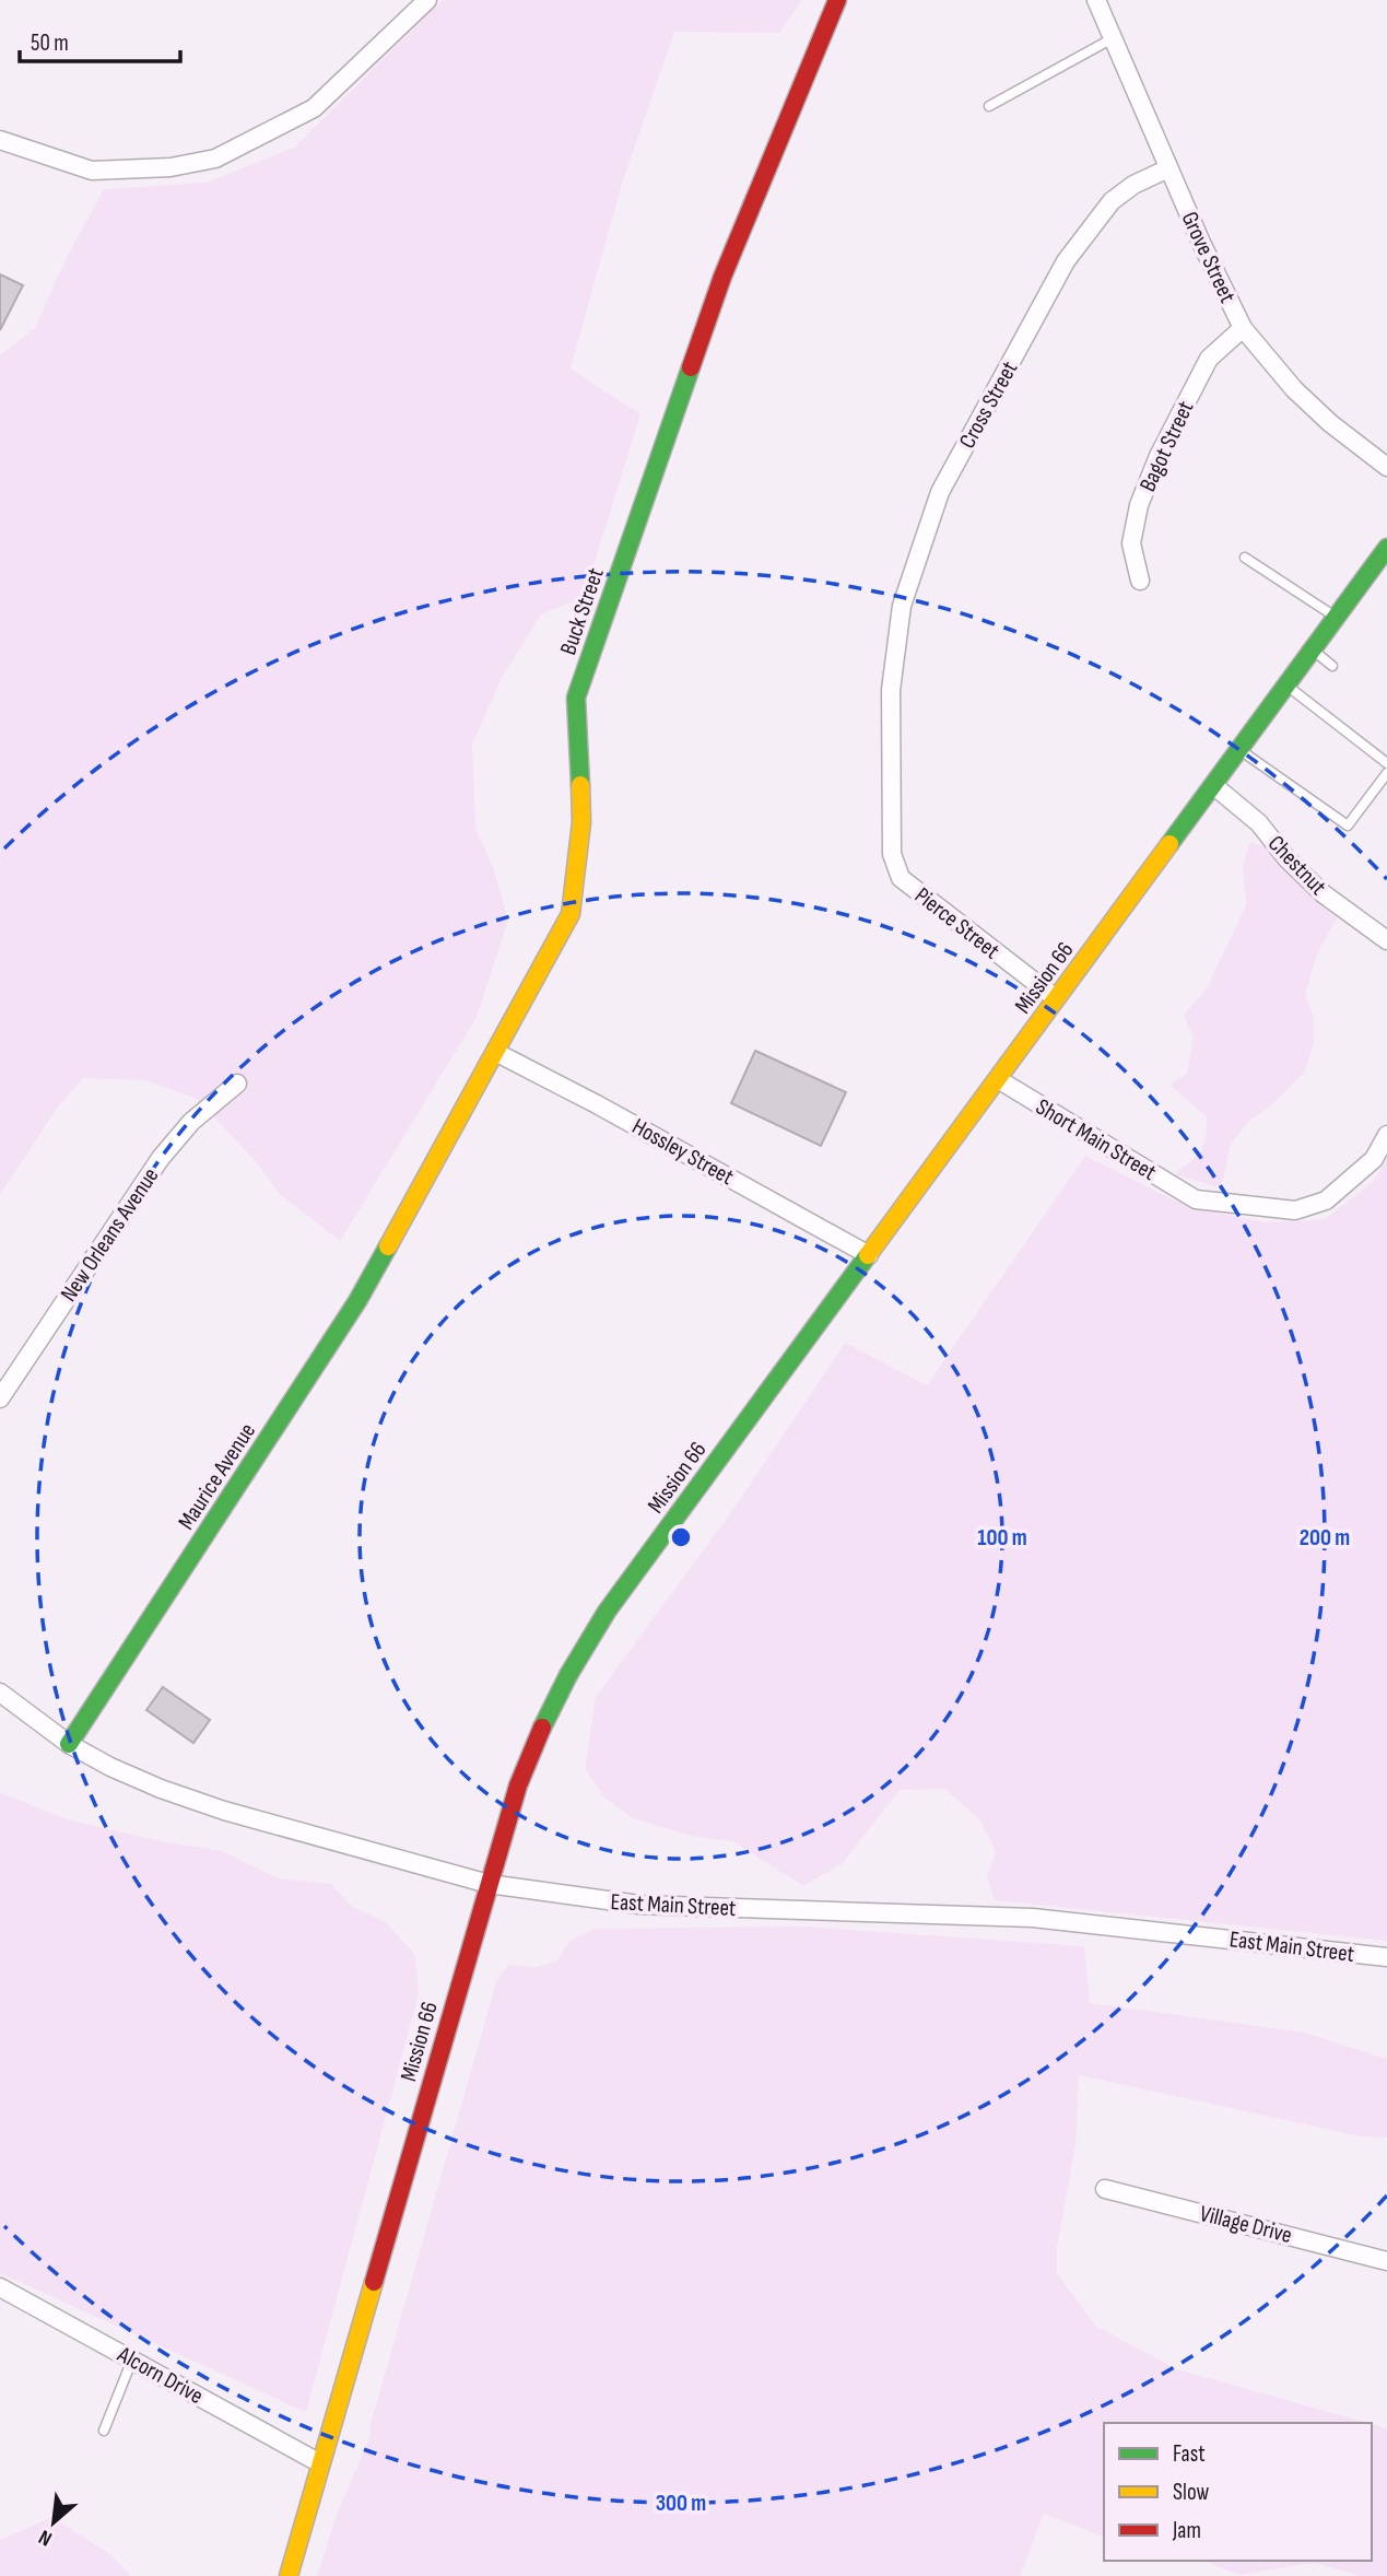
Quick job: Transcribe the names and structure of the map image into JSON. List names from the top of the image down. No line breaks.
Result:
{"streets":{"street":["Grove Street","Cross Street","Bagot Street","Buck Street","Chestnut","Pierce Street","Mission 66","Short Main Street","Hossley Street","New Orleans Avenue","Maurice Avenue","East Main Street","Village Drive","Alcorn Drive"]},"crossings":[["Grove Street","Cross Street"],["Grove Street","Bagot Street"],["Cross Street","Pierce Street"],["Buck Street","Hossley Street"],["Buck Street","Maurice Avenue"],["Chestnut","Mission 66"],["Pierce Street","Mission 66"],["Mission 66","Short Main Street"],["Mission 66","Hossley Street"],["Mission 66","East Main Street"],["Mission 66","Alcorn Drive"],["Maurice Avenue","East Main Street"]],"legend":["Fast","Slow","Jam"],"scale_bar":"50 m","north":"bottom left","rings":["100 m","200 m","300 m"]}
